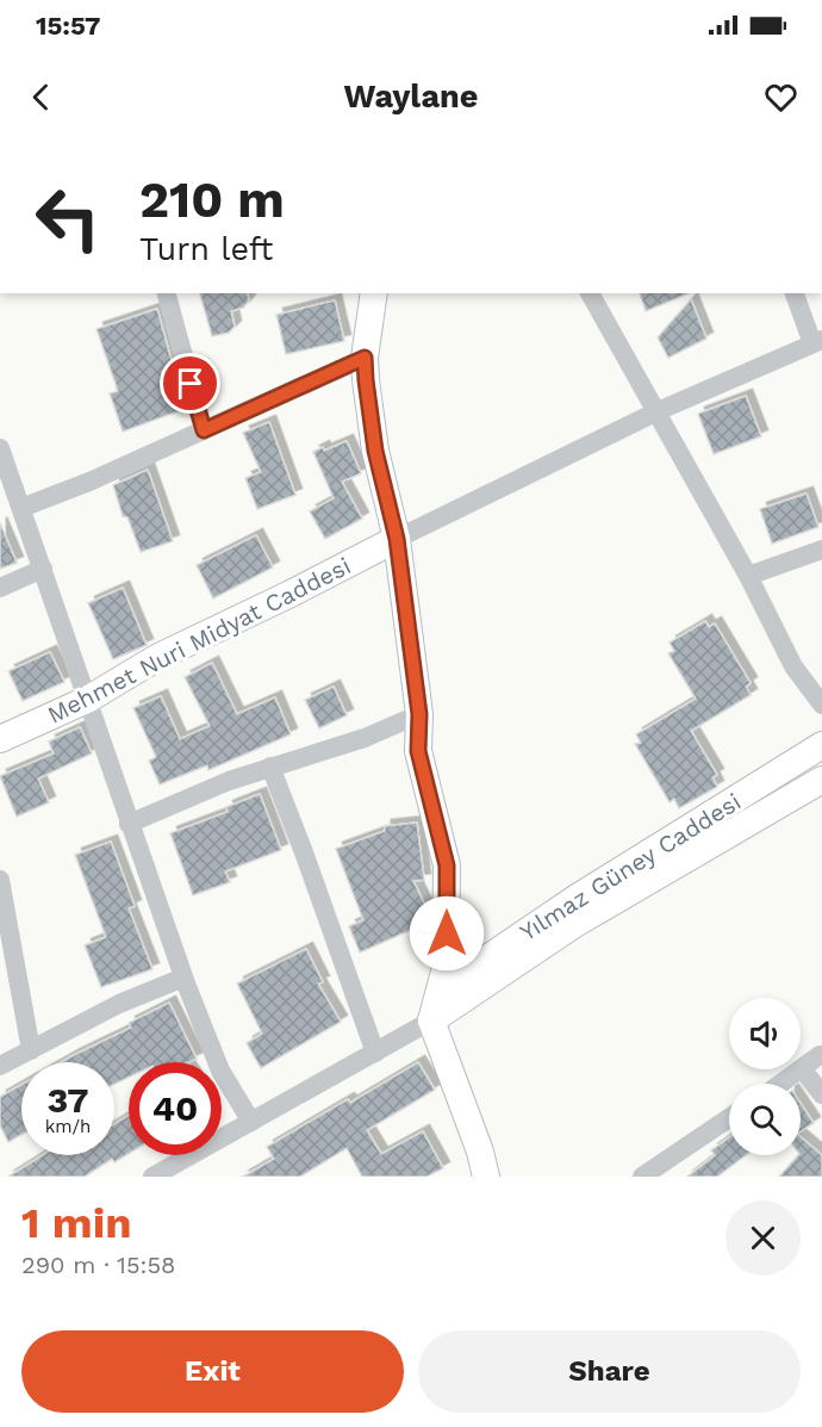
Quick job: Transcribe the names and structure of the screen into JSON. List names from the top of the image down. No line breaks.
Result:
{"streets":{"street":["Mehmet Nuri Midyat Caddesi","Yılmaz Güney Caddesi"]},"page":{"status":"15:57","header":"Waylane","turn":["210 m","Turn left"],"speed":"37 km/h","limit":"40","heading":["1 min","290 m · 15:58"],"buttons":["Exit","Share"]}}
